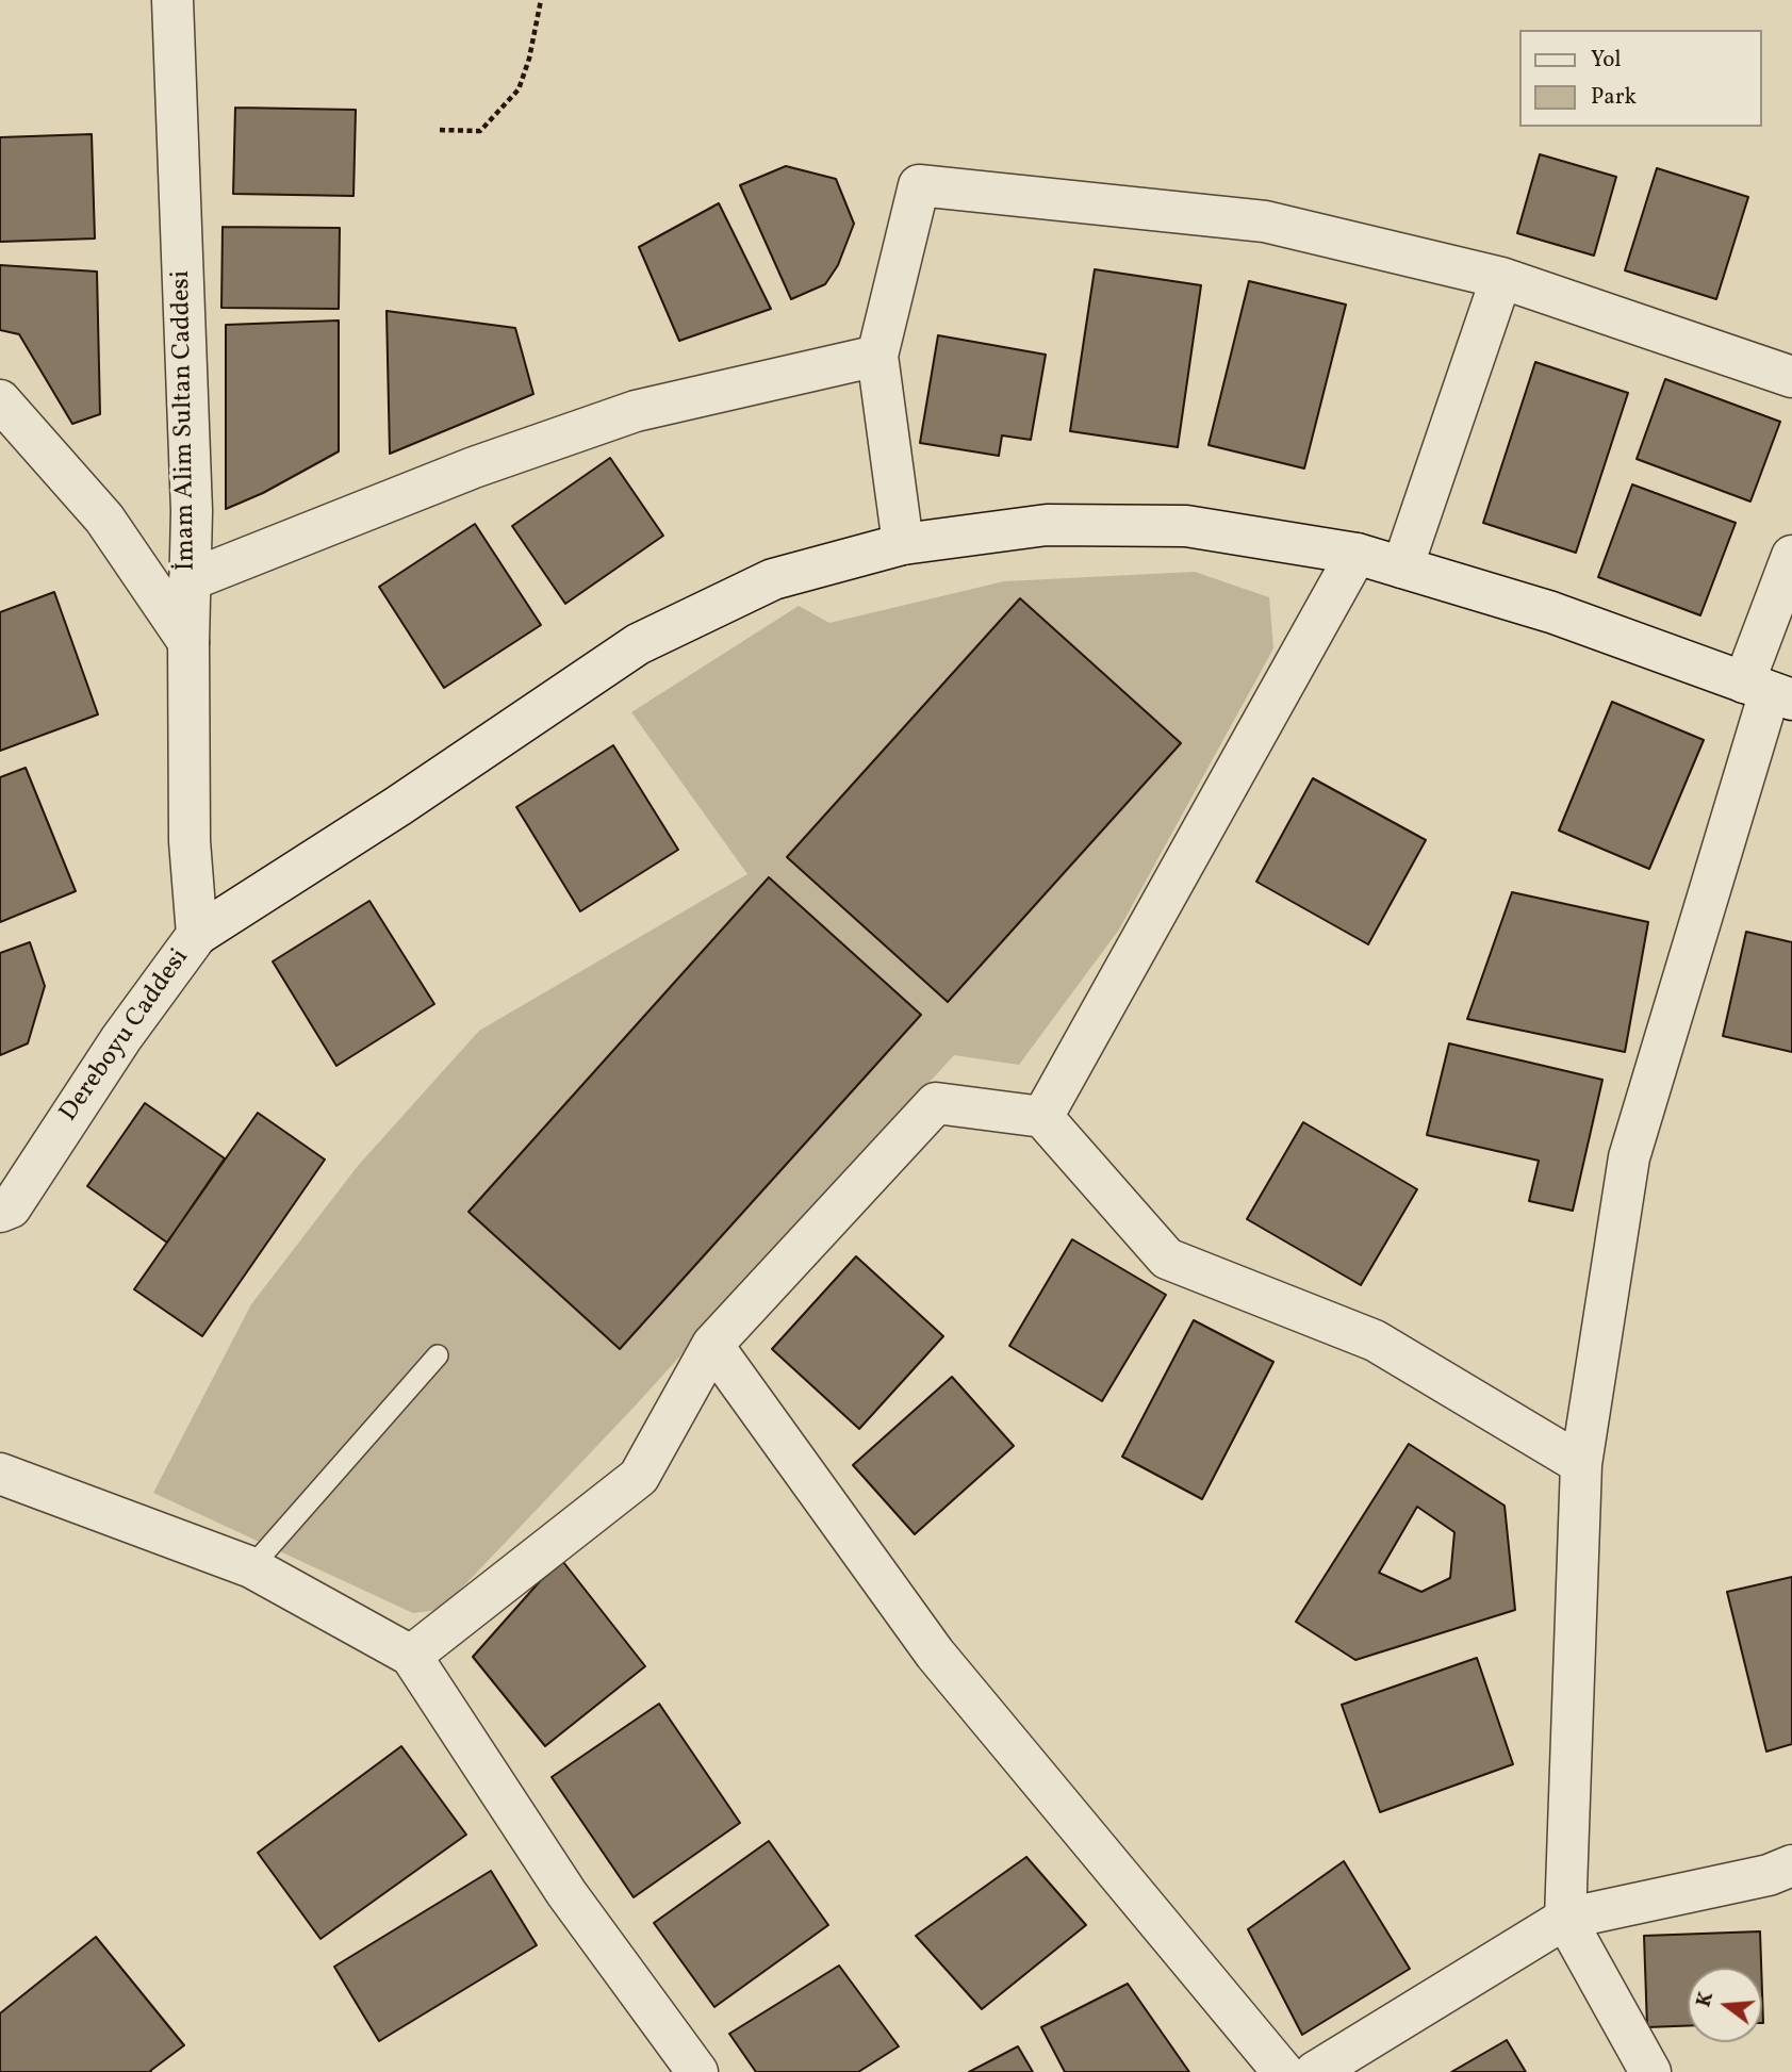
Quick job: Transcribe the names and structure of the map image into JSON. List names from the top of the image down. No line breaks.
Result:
{"streets":{"street":["İmam Alim Sultan Caddesi","Dereboyu Caddesi"]},"crossings":[["İmam Alim Sultan Caddesi","Dereboyu Caddesi"]],"legend":["Yol","Park"],"north":"left"}
